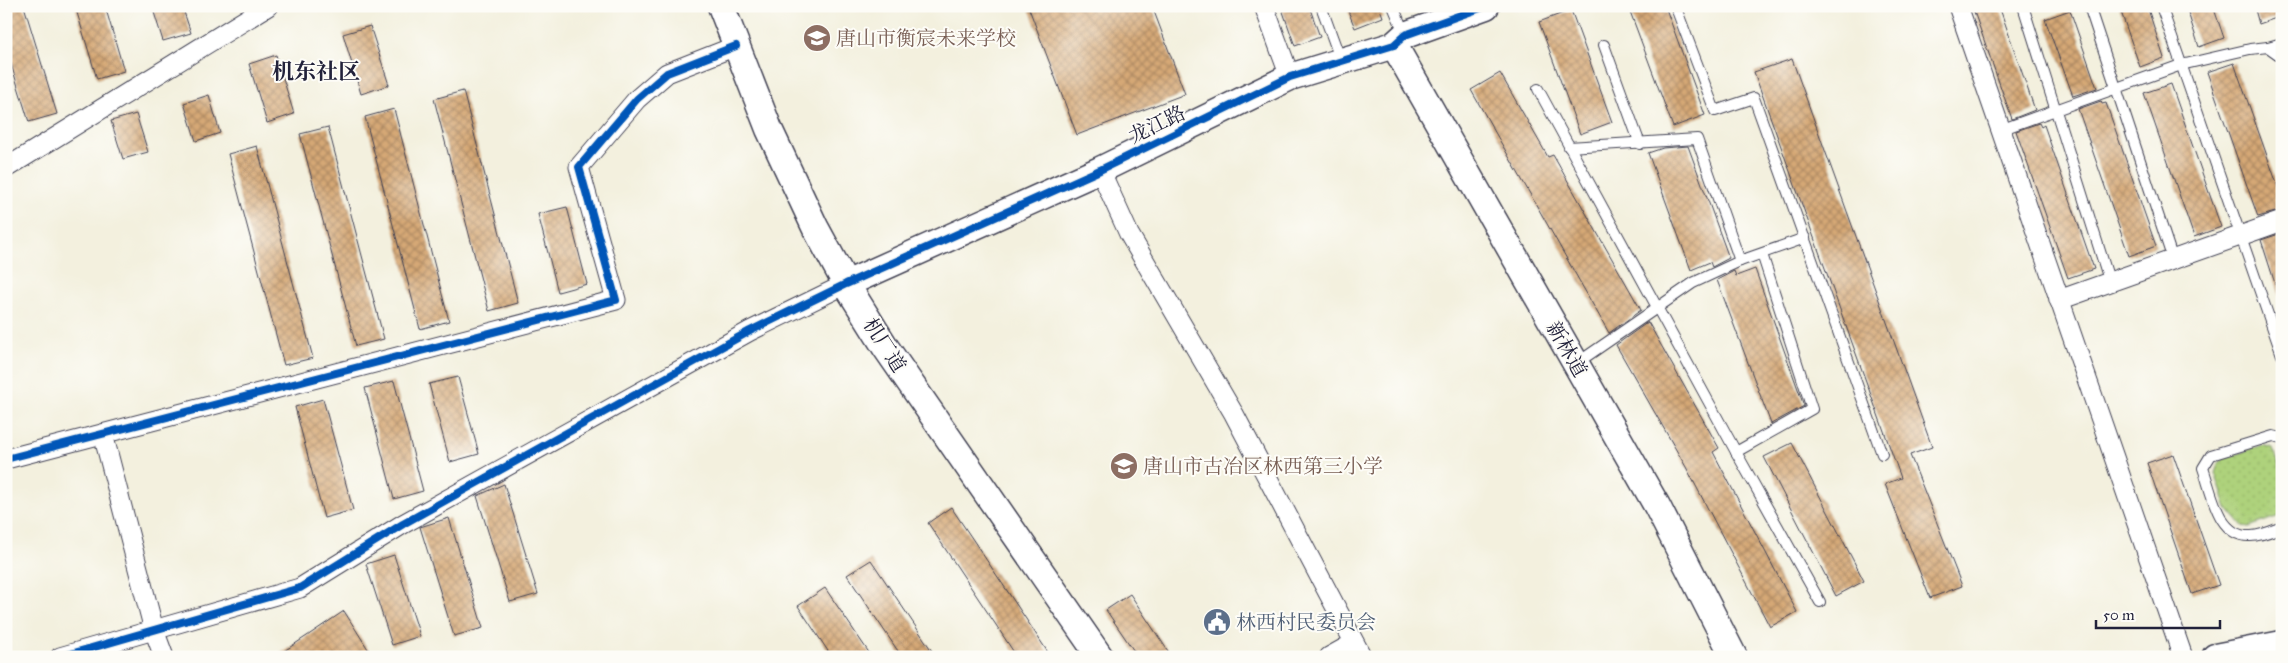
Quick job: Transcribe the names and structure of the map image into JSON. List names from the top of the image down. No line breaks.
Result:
{"streets":{"street":["龙江路","机厂道","新林道"]},"crossings":[["龙江路","机厂道"],["龙江路","新林道"]],"districts":["机东社区"],"places":{"school or university":["唐山市衡宸未来学校","唐山市古冶区林西第三小学"],"public building":["林西村民委员会"]},"scale_bar":"50 m"}
